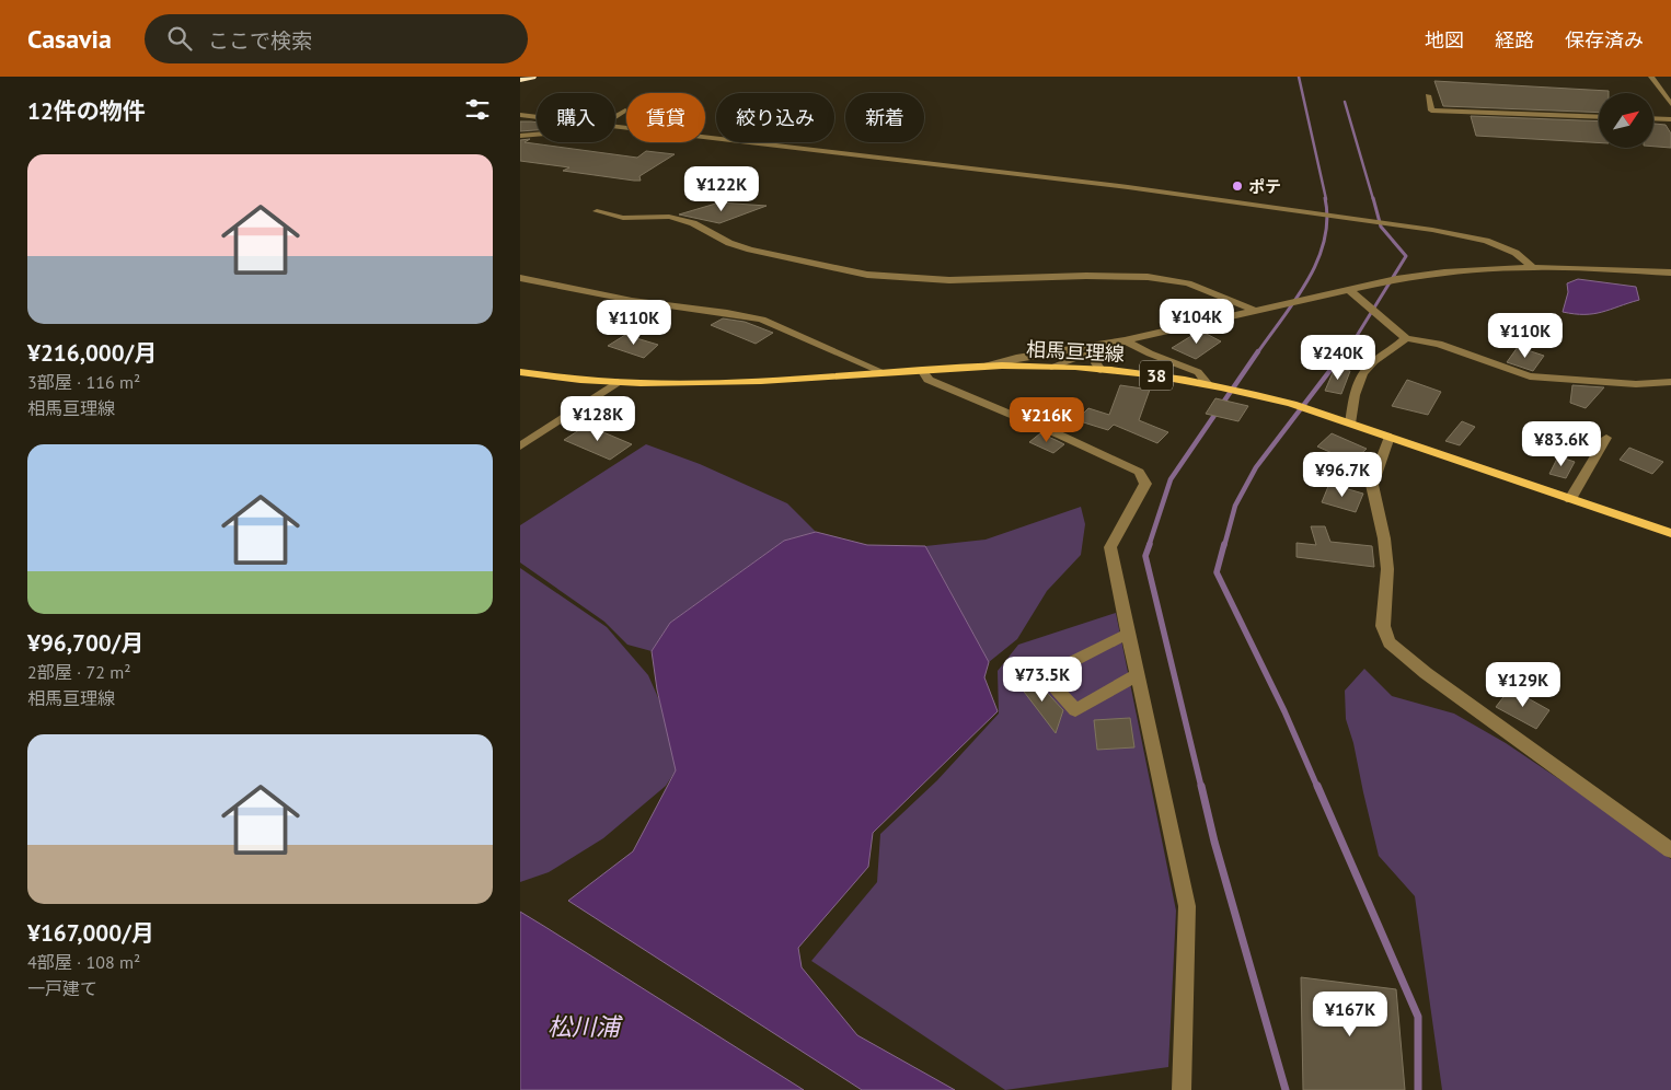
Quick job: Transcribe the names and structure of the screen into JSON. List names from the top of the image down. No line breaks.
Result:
{"streets":{"main road":["相馬亘理線","38"]},"water":["松川浦"],"places":["ポテ"],"north":"top right","page":{"header":"Casavia","search":"ここで検索","nav":["地図","経路","保存済み"],"heading":"12件の物件","chip":["購入","賃貸","絞り込み","新着"],"list":[{"name":"¥216,000/月","note":"3部屋 · 116 m² · 相馬亘理線"},{"name":"¥96,700/月","note":"2部屋 · 72 m² · 相馬亘理線"},{"name":"¥167,000/月","note":"4部屋 · 108 m² · 一戸建て"}],"price":["¥122K","¥104K","¥110K","¥110K","¥240K","¥128K","¥216K","¥83.6K","¥96.7K","¥73.5K","¥129K","¥167K"]}}
